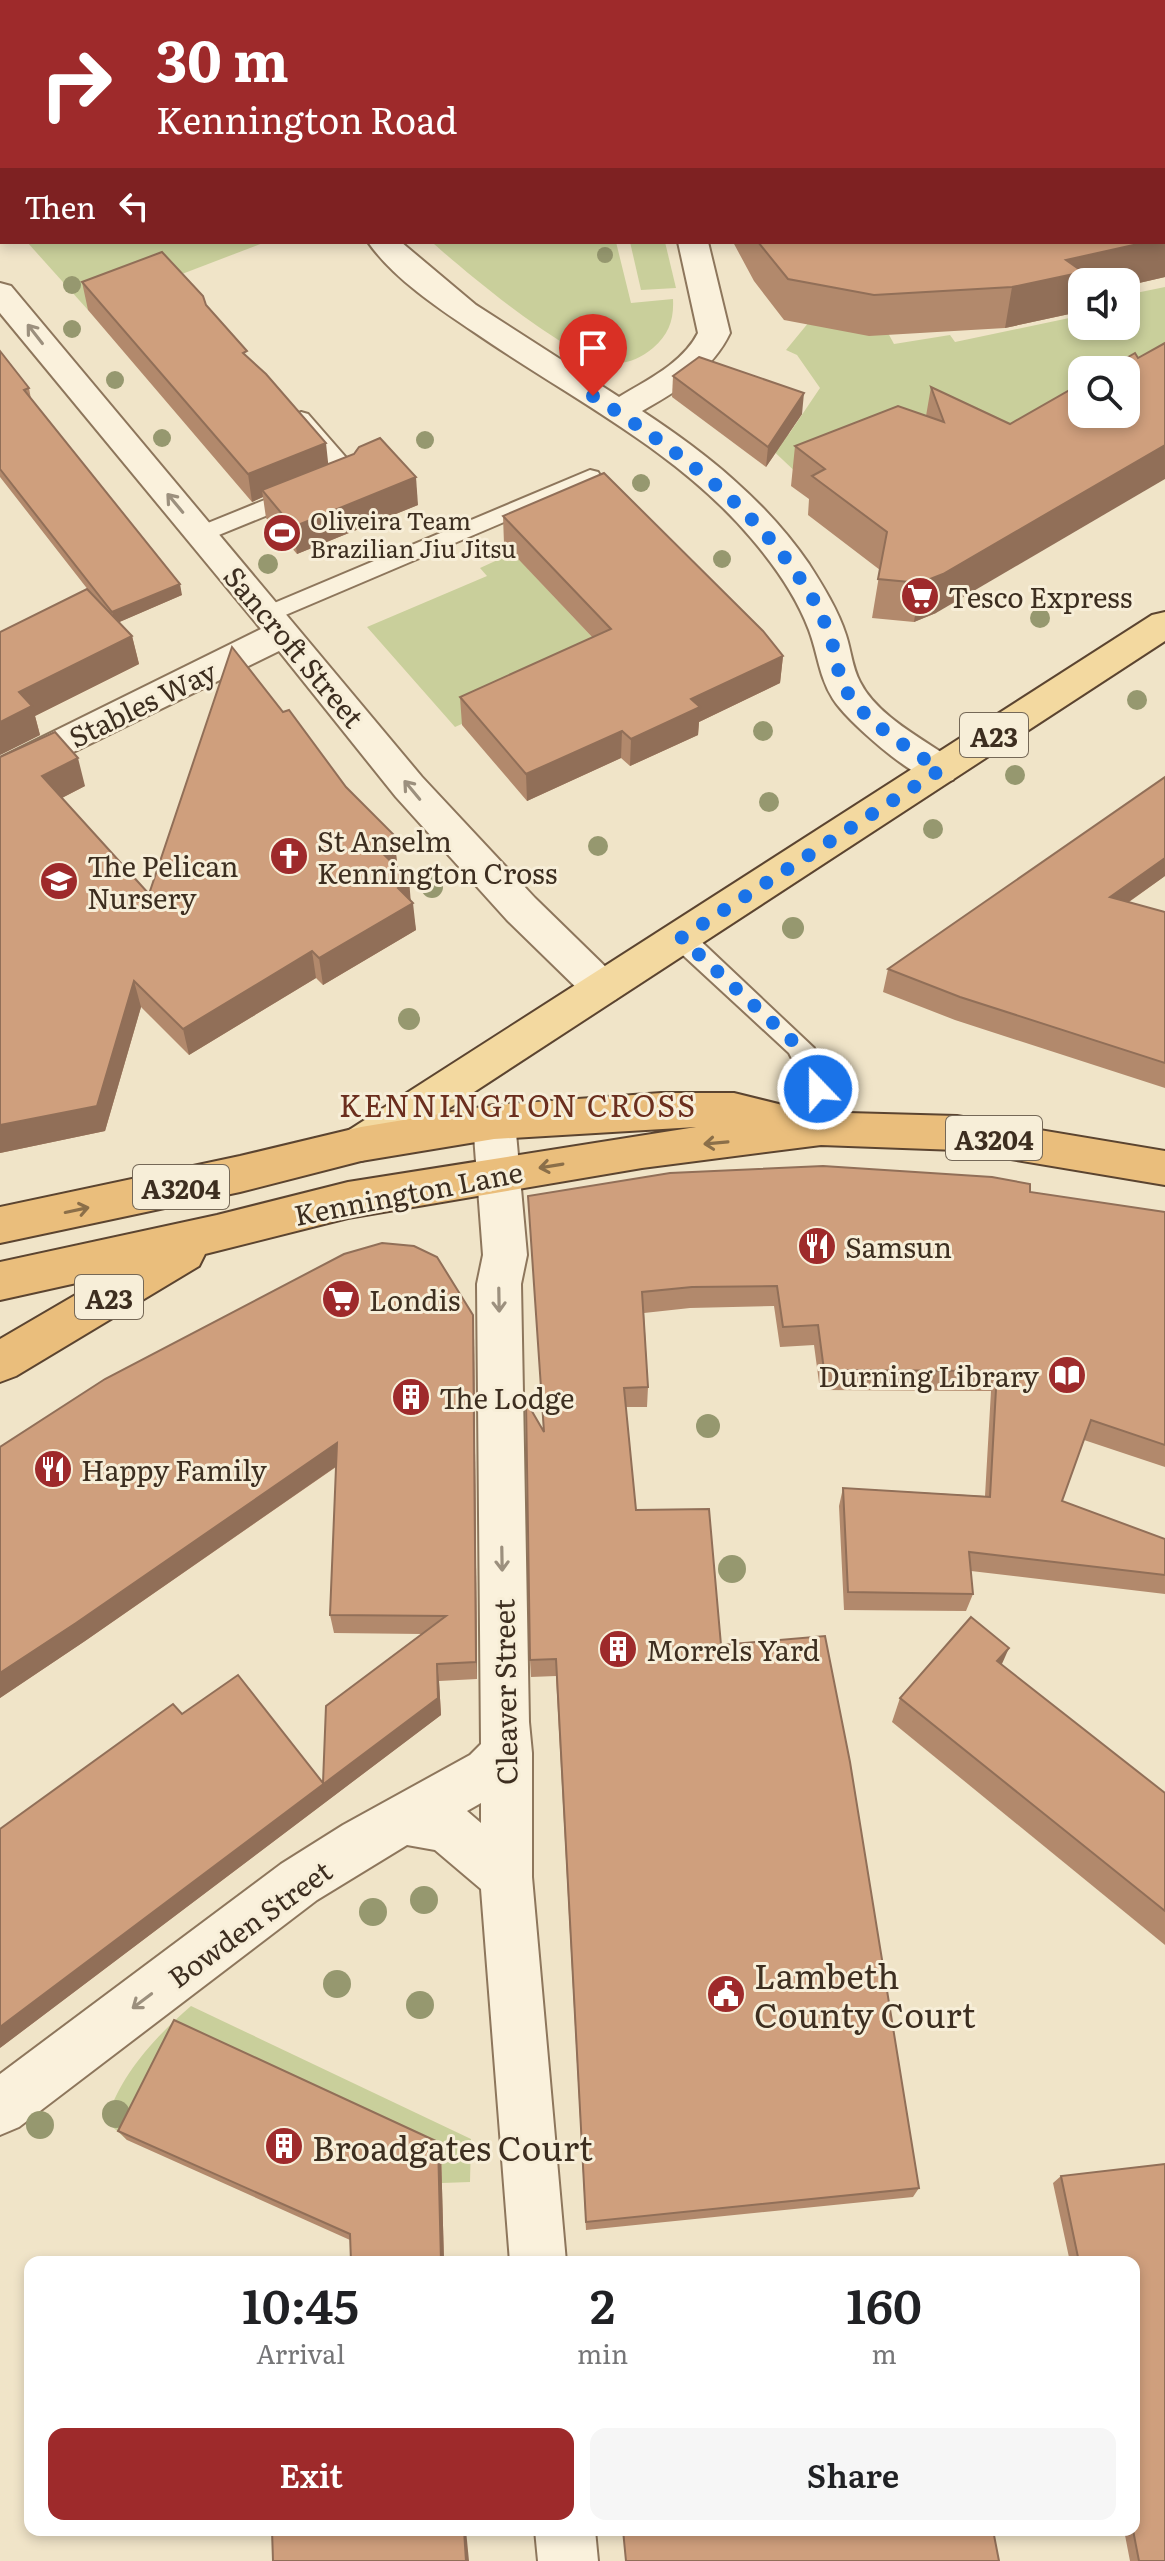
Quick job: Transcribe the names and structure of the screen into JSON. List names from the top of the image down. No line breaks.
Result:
{"streets":{"highway":["A23","A3204","Kennington Lane"],"street":["Sancroft Street","Stables Way","Cleaver Street","Bowden Street"]},"crossings":[["Sancroft Street","Stables Way"],["Sancroft Street","A23"],["A23","Kennington Lane"],["Kennington Lane","Cleaver Street"],["Cleaver Street","Bowden Street"]],"one_way":["Sancroft Street","Cleaver Street","Bowden Street"],"districts":["KENNINGTON CROSS"],"places":{"sports":["Oliveira Team Brazilian Jiu Jitsu"],"supermarket":["Tesco Express","Londis"],"church":["St Anselm Kennington Cross"],"school or university":["The Pelican Nursery"],"restaurant":["Samsun","Happy Family"],"library":["Durning Library"],"building":["The Lodge","Morrels Yard","Broadgates Court"],"public building":["Lambeth County Court"]},"page":{"turn":["30 m","Kennington Road"],"then":"Then","eta":["10:45","Arrival","2","min","160","m"],"buttons":["Exit","Share"]}}
